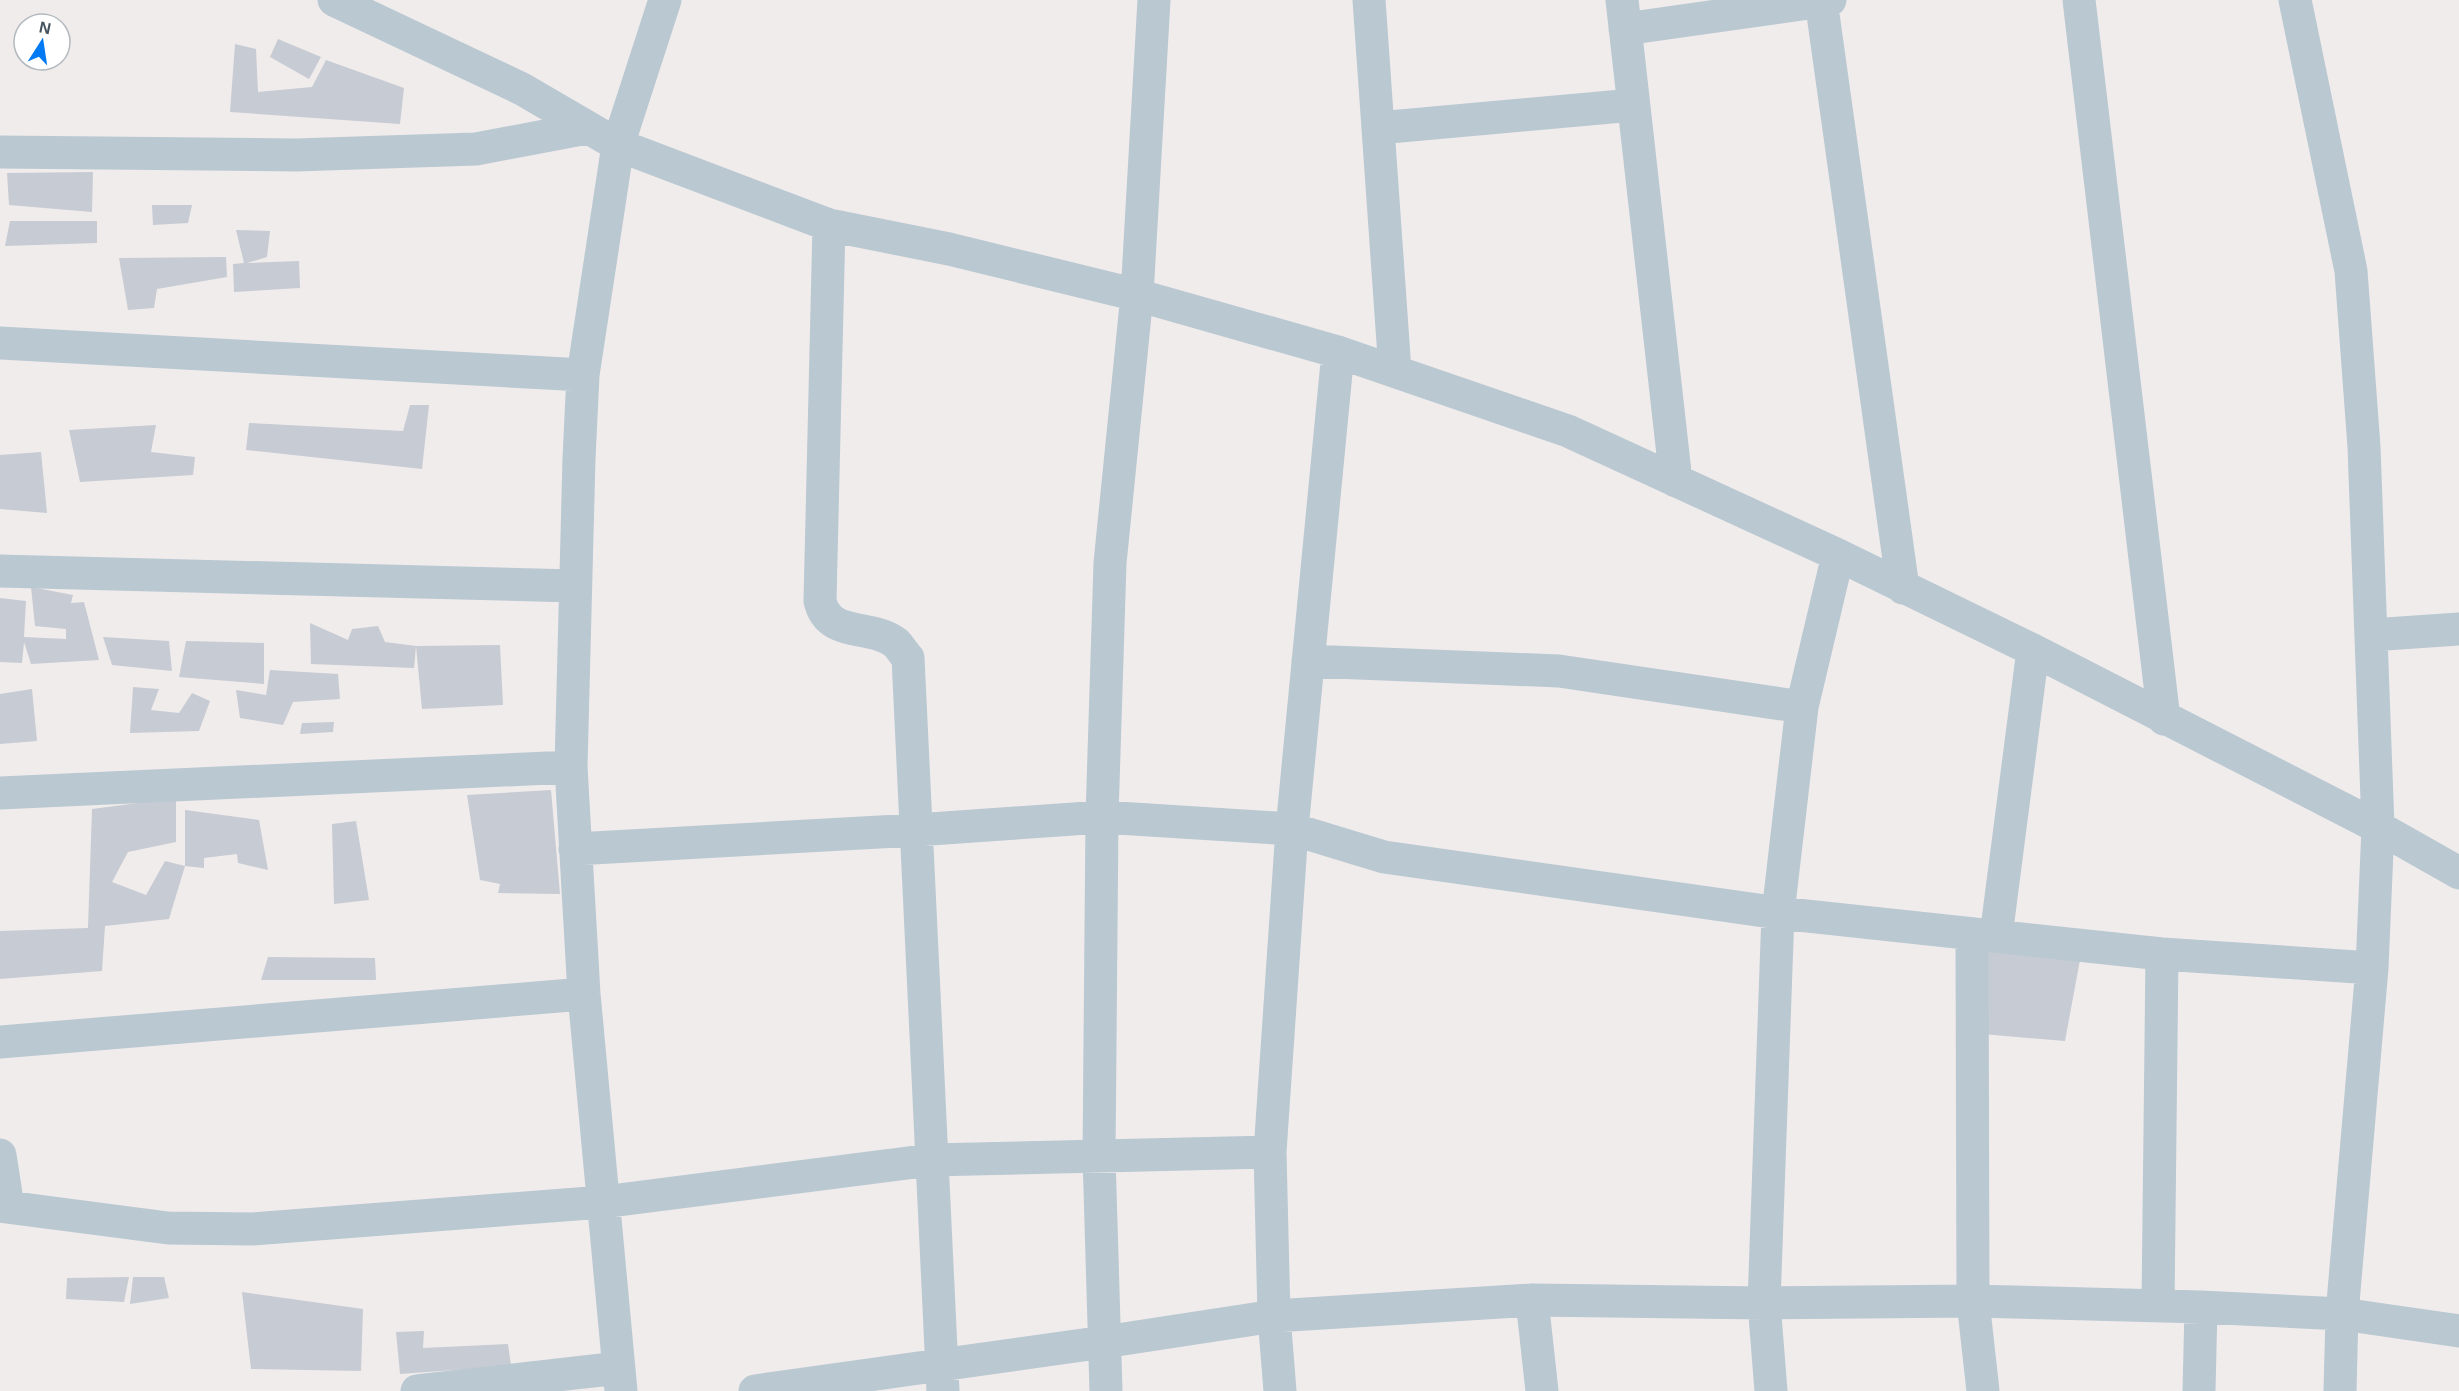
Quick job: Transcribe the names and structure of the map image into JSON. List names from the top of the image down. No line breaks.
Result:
{"north":"top"}
